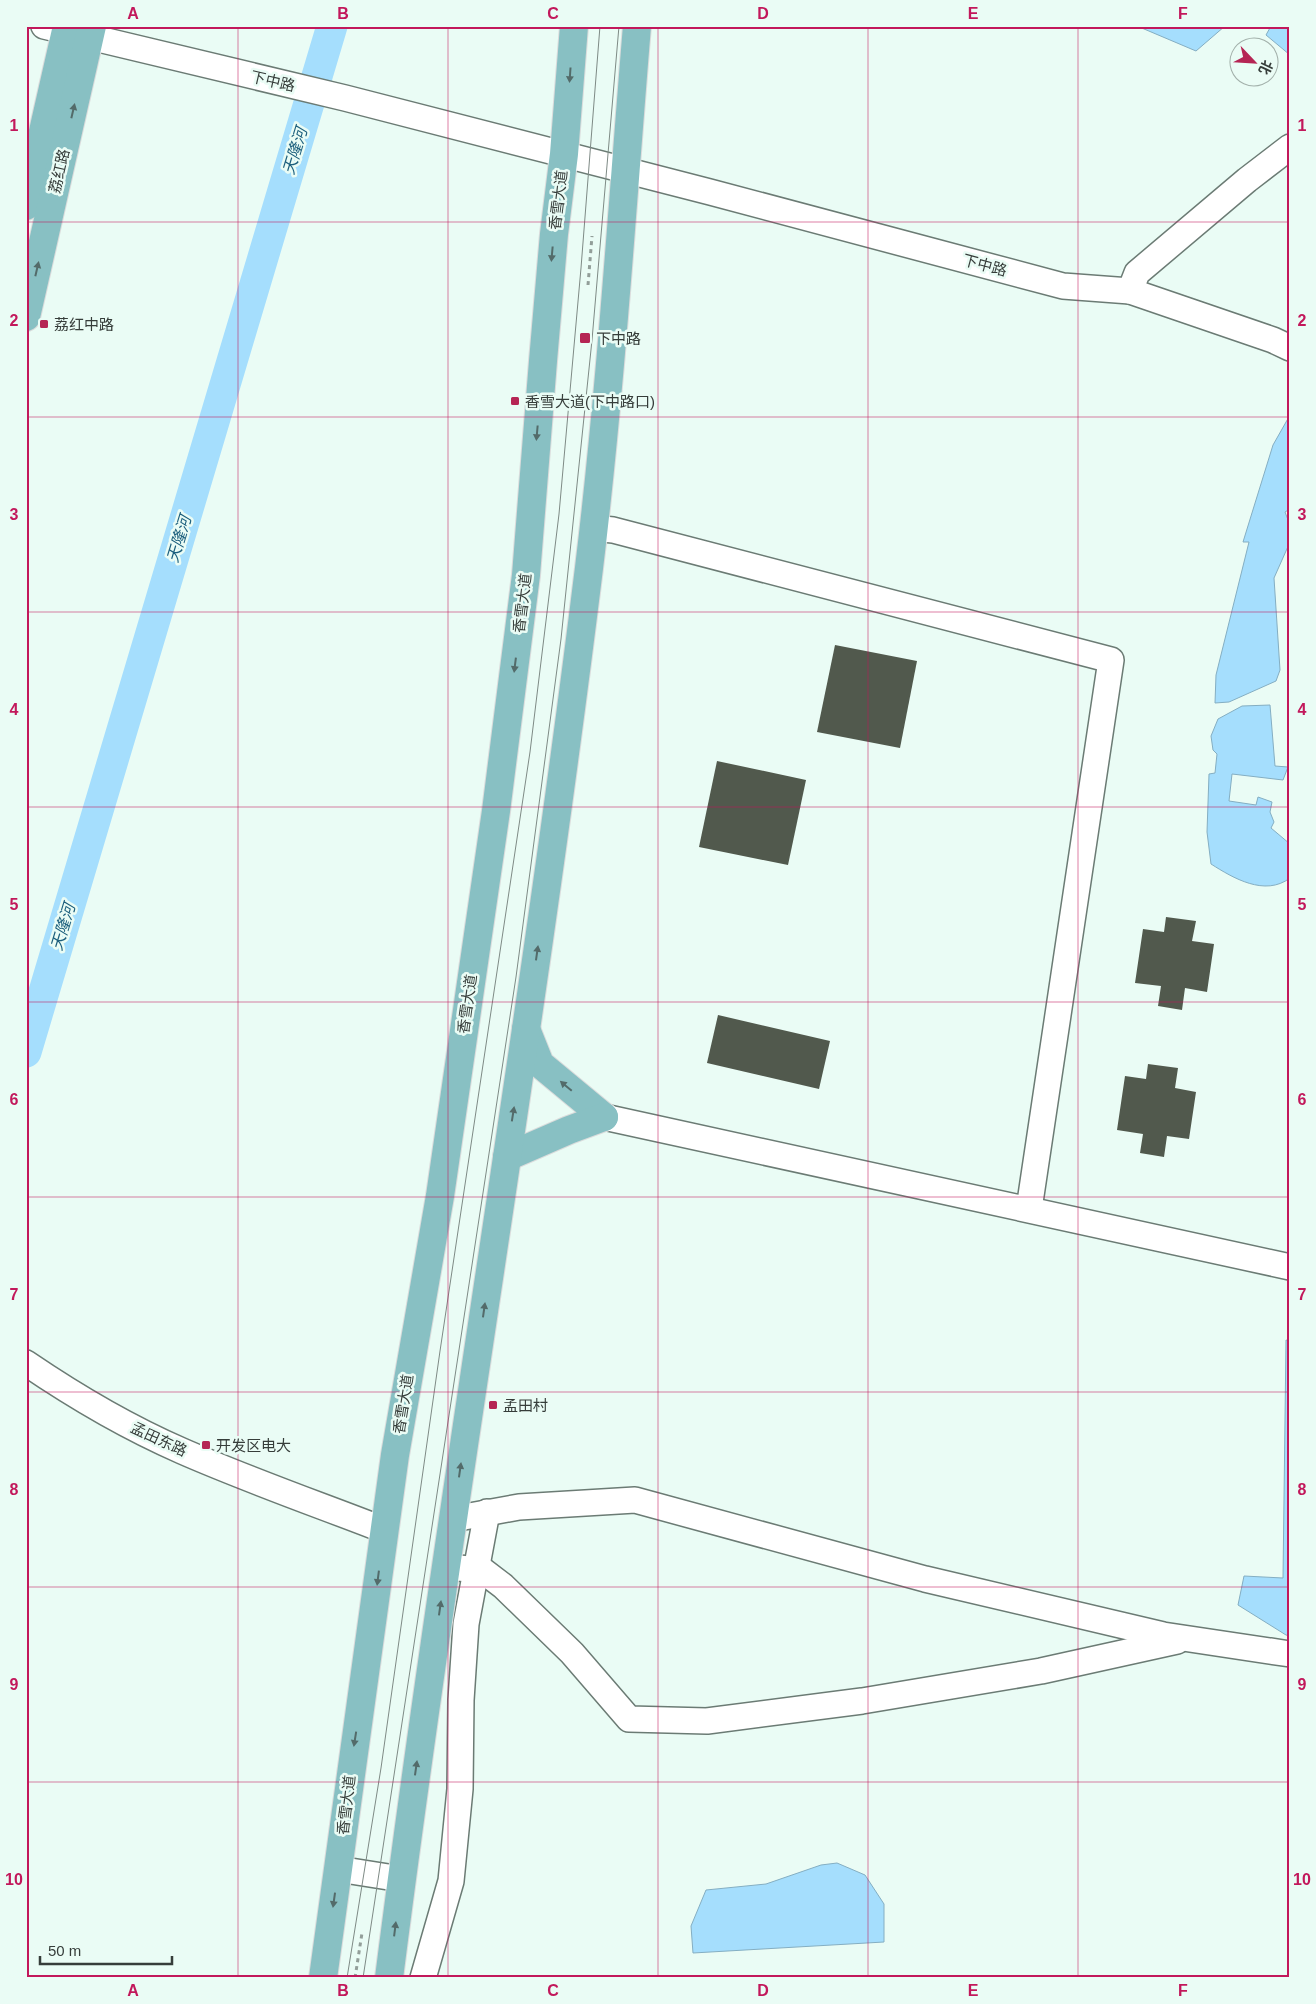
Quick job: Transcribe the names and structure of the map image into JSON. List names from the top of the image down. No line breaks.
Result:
{"streets":{"main road":["荔红路","香雪大道"],"street":["下中路","孟田东路"]},"crossings":[["下中路","荔红路"],["下中路","香雪大道"],["香雪大道","孟田东路"]],"water":["天隆河"],"places":{"transit":["荔红中路","下中路","香雪大道(下中路口)","孟田村","开发区电大"]},"scale_bar":"50 m","north":"bottom right","grid":{"columns":["A","B","C","D","E","F"],"rows":["1","2","3","4","5","6","7","8","9","10"]}}
